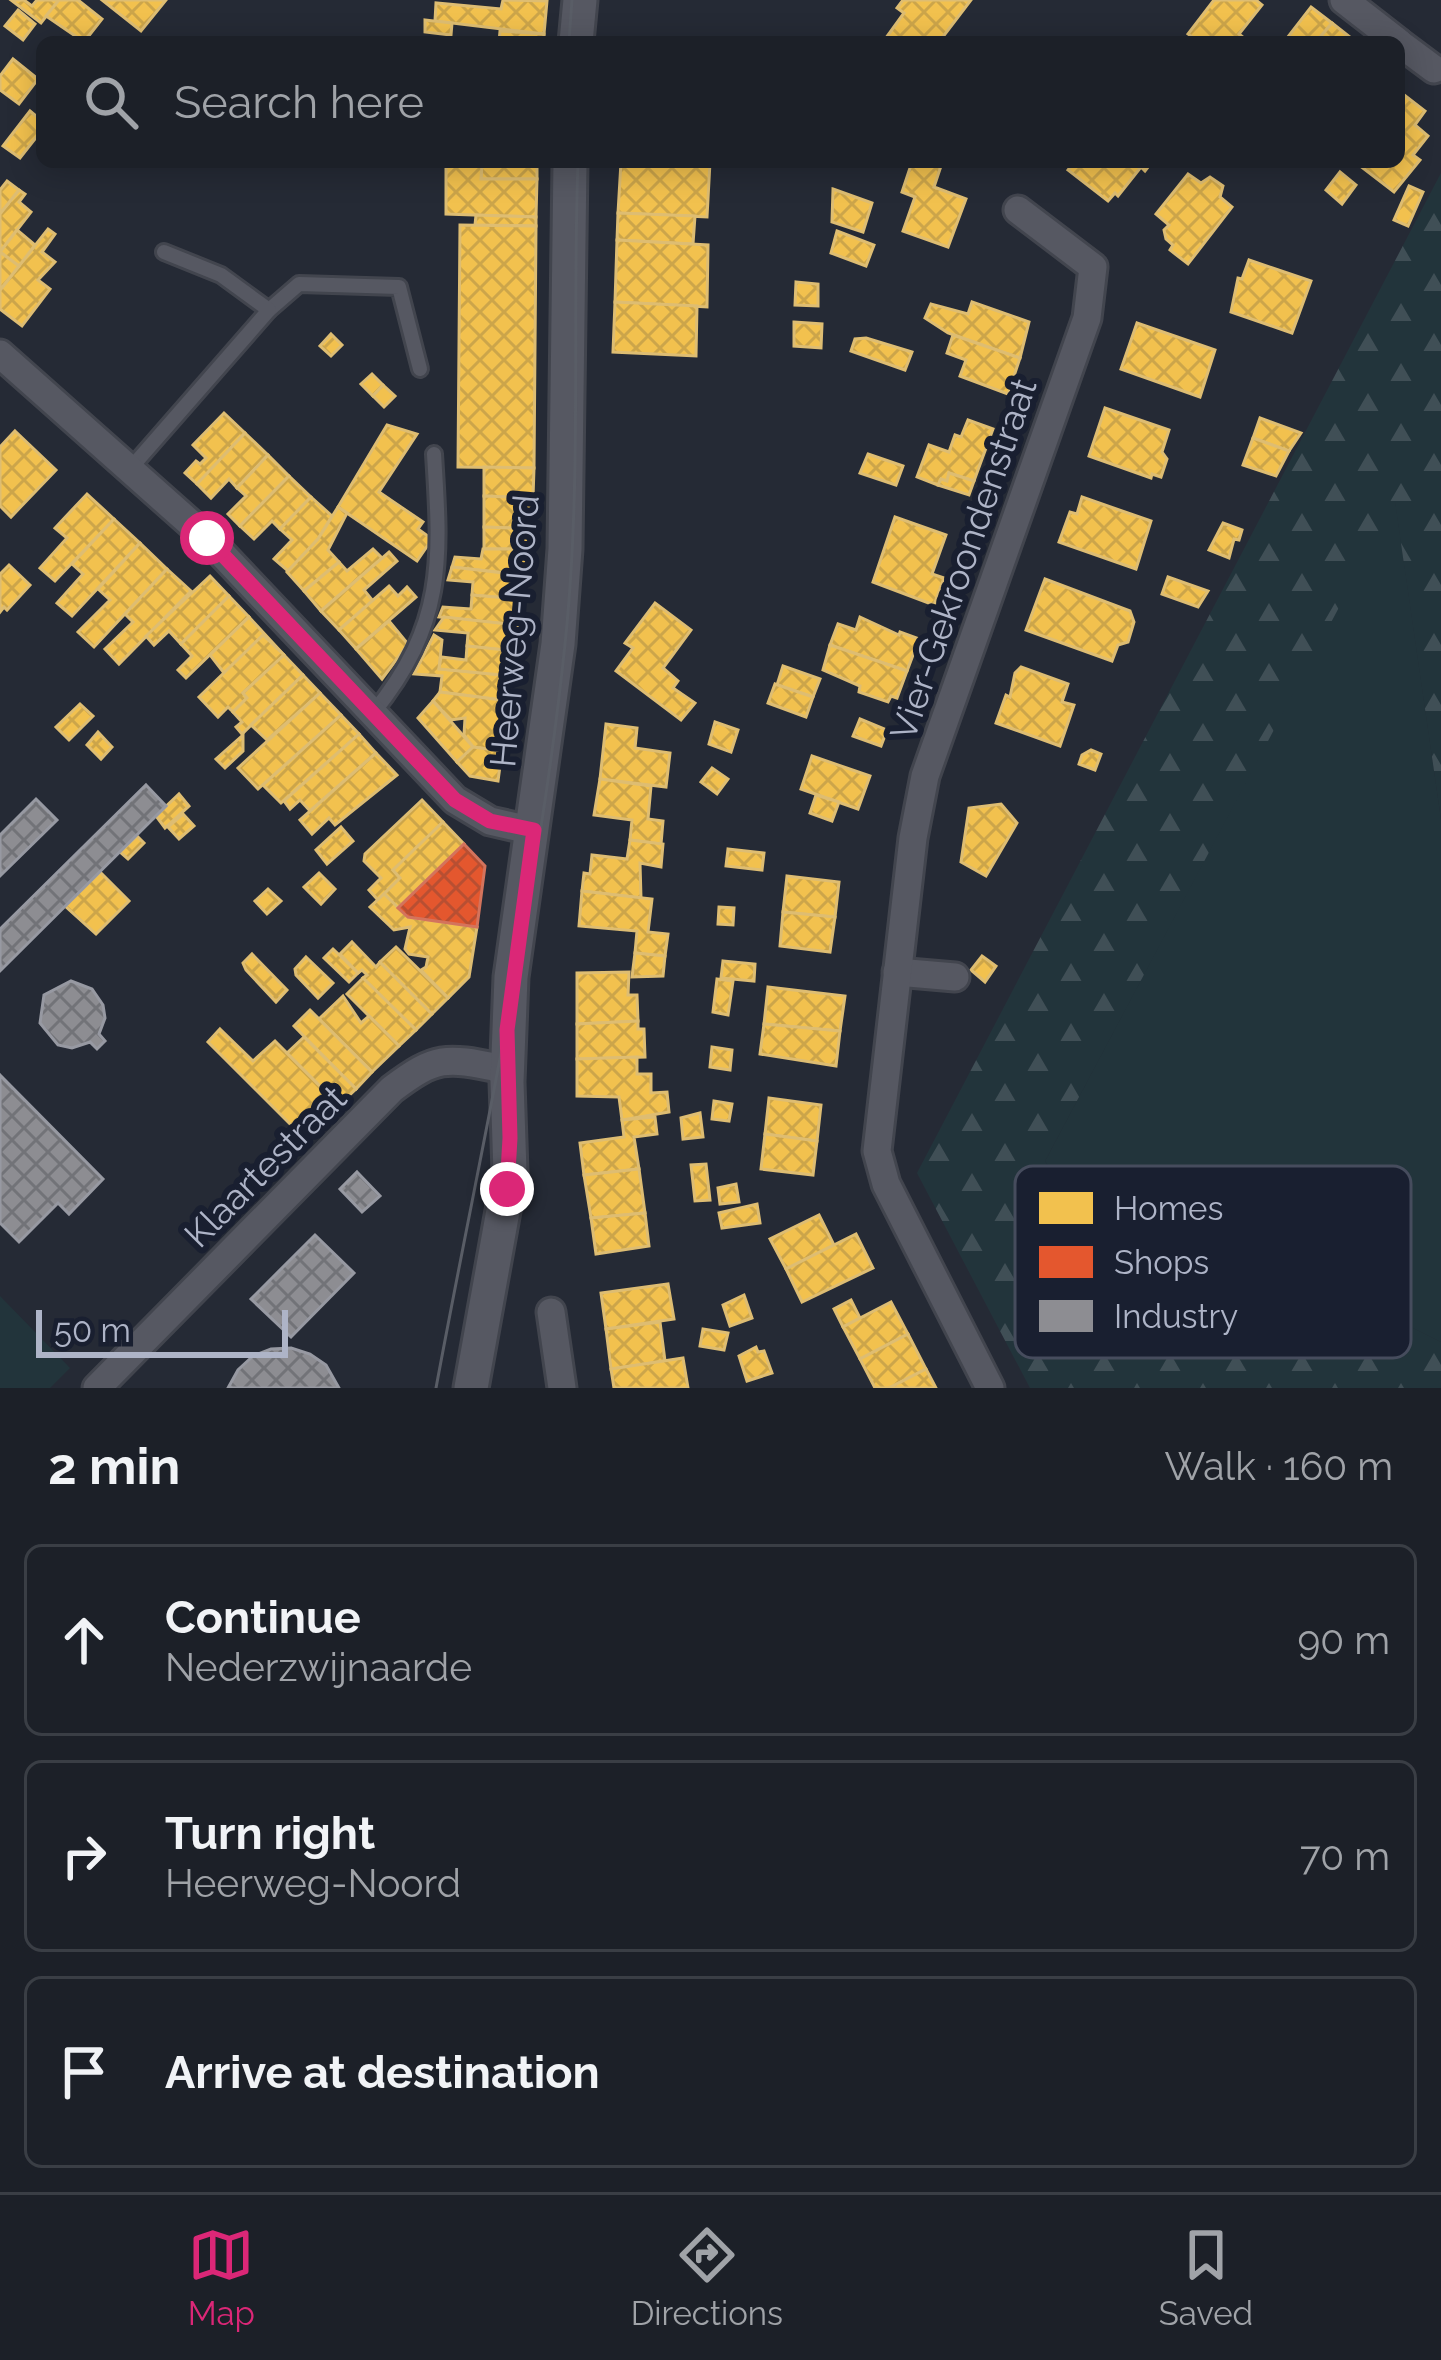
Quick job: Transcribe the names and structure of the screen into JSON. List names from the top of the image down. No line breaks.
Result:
{"streets":{"street":["Vier-Gekroondenstraat","Heerweg-Noord","Klaartestraat"]},"crossings":[["Heerweg-Noord","Klaartestraat"]],"legend":["Homes","Shops","Industry"],"scale_bar":"50 m","page":{"search":"Search here","scale":"50 m","heading":["2 min","Walk · 160 m"],"list":[["Continue","Nederzwijnaarde","90 m"],["Turn right","Heerweg-Noord","70 m"],"Arrive at destination"],"nav":["Map","Directions","Saved"]}}
